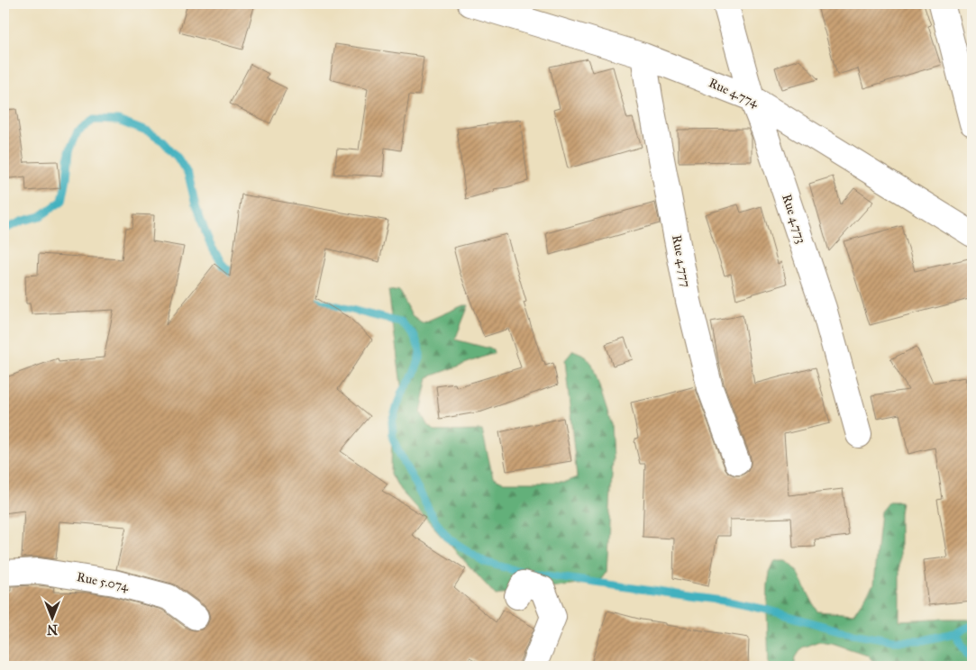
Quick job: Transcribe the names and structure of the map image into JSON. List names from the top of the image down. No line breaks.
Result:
{"streets":{"street":["Rue 4.774","Rue 4.773","Rue 4.777","Rue 5.074"]},"crossings":[["Rue 4.774","Rue 4.773"],["Rue 4.774","Rue 4.777"]],"north":"bottom"}
